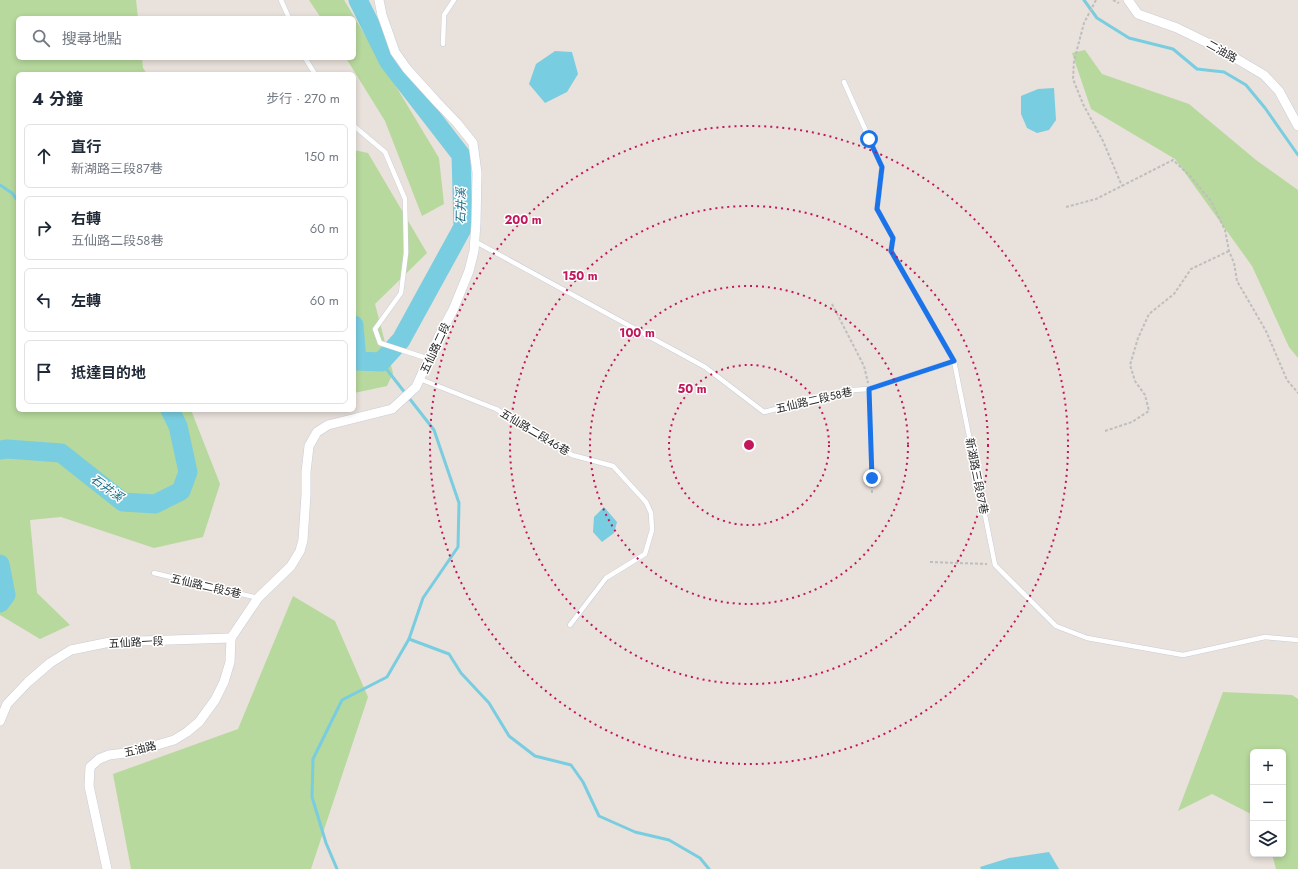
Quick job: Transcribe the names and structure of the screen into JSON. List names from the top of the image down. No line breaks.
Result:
{"streets":{"street":["二油路","五仙路二段","五仙路一段","五油路"],"lane":["五仙路二段58巷","五仙路二段46巷","新湖路三段87巷","五仙路二段5巷"]},"crossings":[["五仙路二段","五仙路二段58巷"],["五仙路二段","五仙路二段46巷"],["五仙路二段","五仙路二段5巷"],["五仙路二段","五仙路一段"],["五仙路二段","五油路"],["五仙路二段58巷","新湖路三段87巷"],["五仙路一段","五油路"]],"water":["石井溪"],"page":{"search":"搜尋地點","heading":["4 分鐘","步行 · 270 m"],"list":[["直行","新湖路三段87巷","150 m"],["右轉","五仙路二段58巷","60 m"],["左轉","60 m"],"抵達目的地"],"map_buttons":["+","−"]},"rings":["200 m","150 m","100 m","50 m"]}
